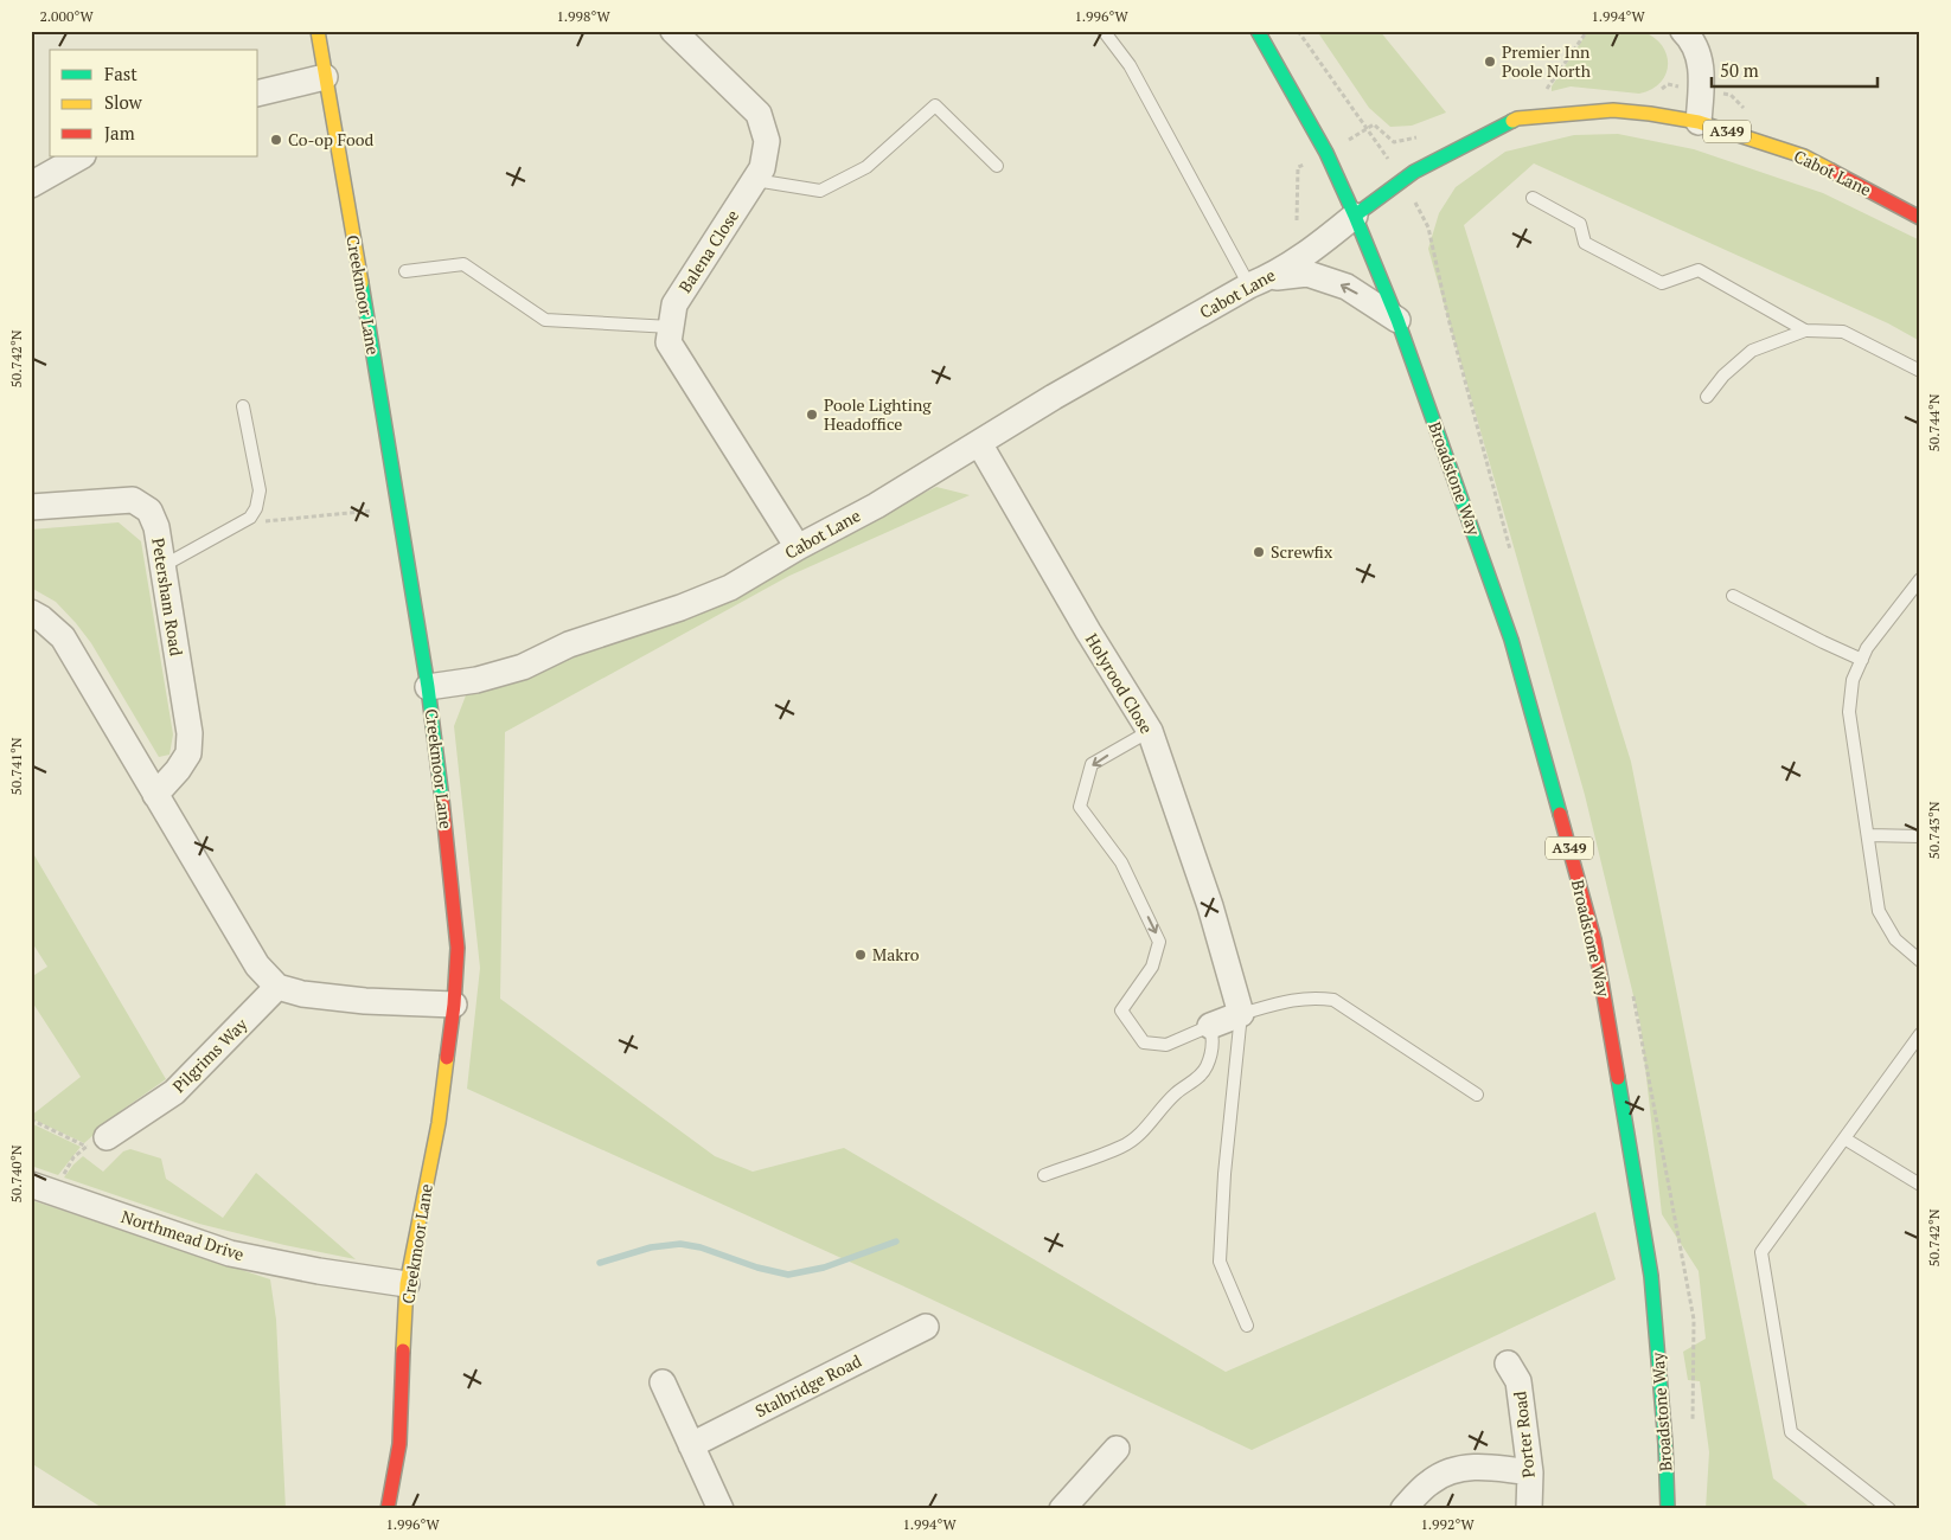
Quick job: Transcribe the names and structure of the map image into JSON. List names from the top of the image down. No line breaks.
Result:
{"streets":{"main road":["A349","Cabot Lane","Creekmoor Lane","Broadstone Way"],"street":["Balena Close","Petersham Road","Holyrood Close","Pilgrims Way","Northmead Drive","Stalbridge Road","Porter Road"]},"crossings":[["Cabot Lane","Balena Close"],["Cabot Lane","Creekmoor Lane"],["Cabot Lane","Broadstone Way"],["Cabot Lane","Holyrood Close"],["Creekmoor Lane","Northmead Drive"]],"places":["Premier Inn Poole North","Co-op Food","Poole Lighting Headoffice","Screwfix","Makro"],"legend":["Fast","Slow","Jam"],"scale_bar":"50 m","coordinates":["2.000°W","1.998°W","1.996°W","1.994°W","50.742°N","50.744°N","50.741°N","50.743°N","50.740°N","1.992°W"]}
